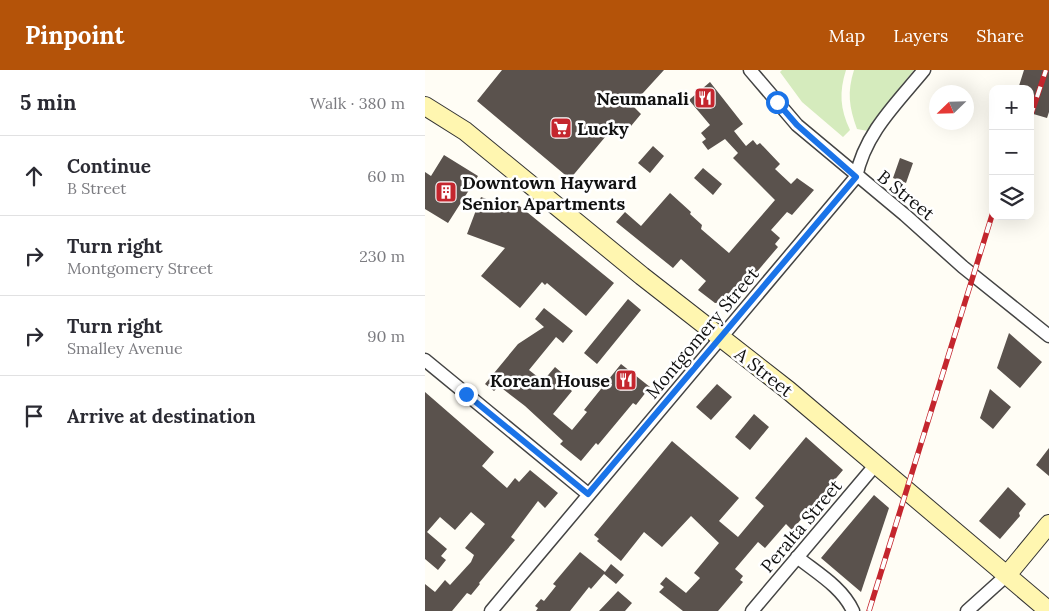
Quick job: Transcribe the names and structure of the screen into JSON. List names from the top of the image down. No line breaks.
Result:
{"streets":{"main road":["A Street"],"street":["B Street","Montgomery Street","Peralta Street"]},"crossings":[["B Street","Montgomery Street"],["Montgomery Street","A Street"],["A Street","Peralta Street"]],"places":{"restaurant":["Neumanali","Korean House"],"supermarket":["Lucky"],"building":["Downtown Hayward Senior Apartments"]},"north":"bottom left","page":{"header":"Pinpoint","nav":["Map","Layers","Share"],"heading":["5 min","Walk · 380 m"],"map_buttons":["+","−"],"list":[["Continue","B Street","60 m"],["Turn right","Montgomery Street","230 m"],["Turn right","Smalley Avenue","90 m"],"Arrive at destination"]}}
